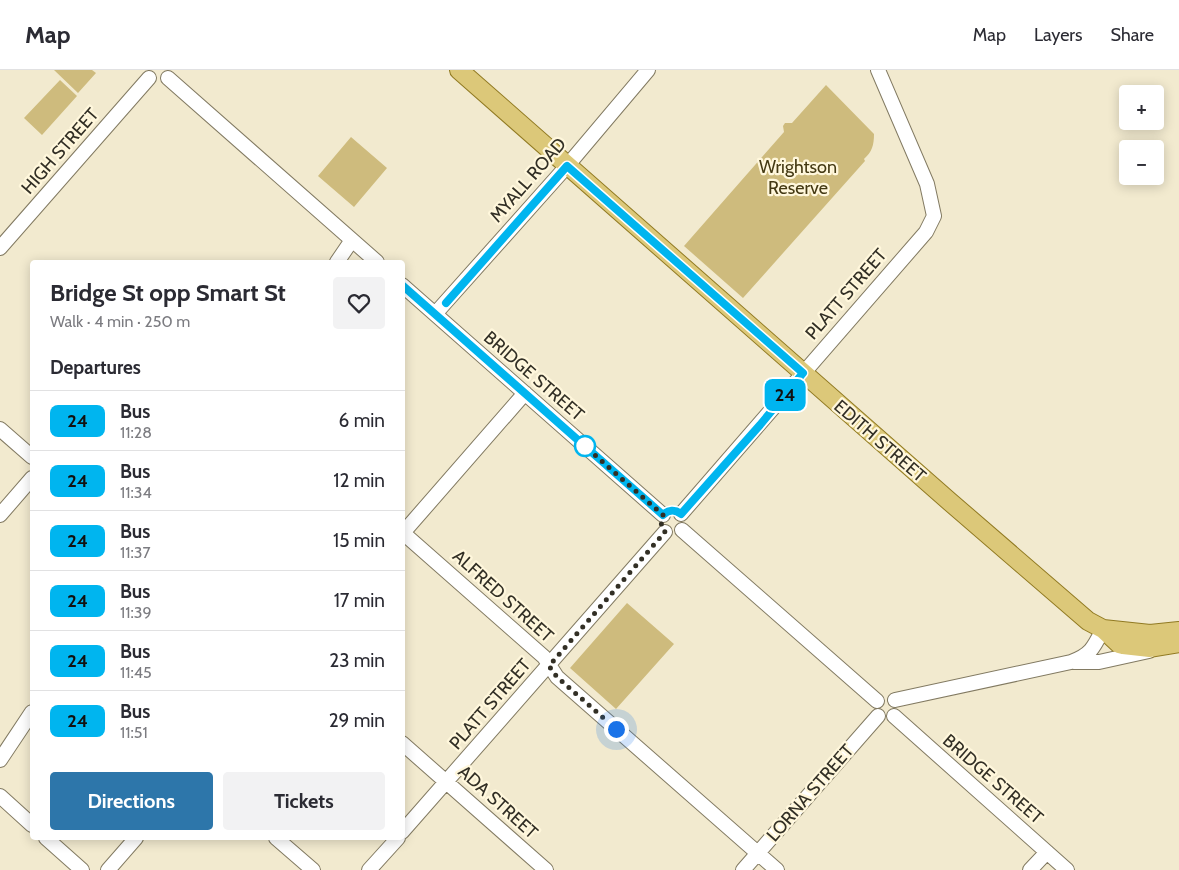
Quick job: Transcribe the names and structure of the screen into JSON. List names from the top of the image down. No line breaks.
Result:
{"streets":{"main road":["EDITH STREET"],"street":["HIGH STREET","MYALL ROAD","PLATT STREET","BRIDGE STREET","ALFRED STREET","LORNA STREET","ADA STREET"]},"crossings":[["MYALL ROAD","BRIDGE STREET"],["MYALL ROAD","EDITH STREET"],["PLATT STREET","BRIDGE STREET"],["PLATT STREET","EDITH STREET"],["PLATT STREET","ALFRED STREET"],["PLATT STREET","ADA STREET"],["BRIDGE STREET","LORNA STREET"],["ALFRED STREET","LORNA STREET"]],"parks":["Wrightson Reserve"],"lines":["bus line 24"],"page":{"header":"Map","nav":["Map","Layers","Share"],"on_map":"24","map_buttons":["+","−"],"heading":[["Bridge St opp Smart St","Walk · 4 min · 250 m"],"Departures"],"list":[{"mark":"24","name":"Bus","note":"11:28","value":"6 min"},{"mark":"24","name":"Bus","note":"11:34","value":"12 min"},{"mark":"24","name":"Bus","note":"11:37","value":"15 min"},{"mark":"24","name":"Bus","note":"11:39","value":"17 min"},{"mark":"24","name":"Bus","note":"11:45","value":"23 min"},{"mark":"24","name":"Bus","note":"11:51","value":"29 min"}],"buttons":["Directions","Tickets"]}}
